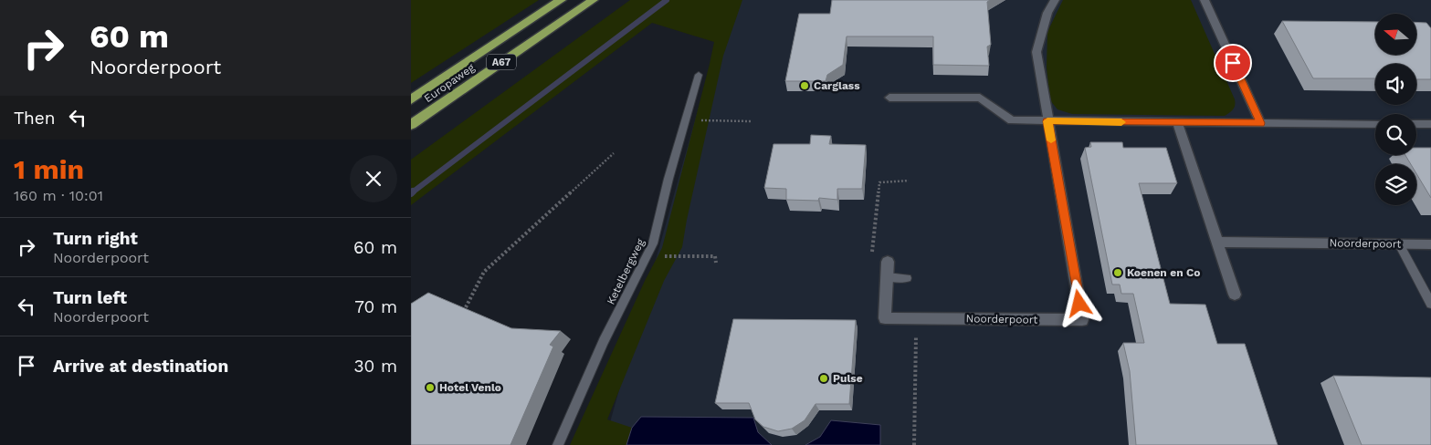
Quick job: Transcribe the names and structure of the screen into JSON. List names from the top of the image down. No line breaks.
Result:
{"streets":{"highway":["A67","Europaweg"],"street":["Noorderpoort"],"lane":["Ketelbergweg"]},"places":["Carglass","Koenen en Co","Pulse","Hotel Venlo"],"north":"left","page":{"turn":["60 m","Noorderpoort"],"then":"Then","heading":["1 min","160 m · 10:01"],"list":[{"name":"Turn right","note":"Noorderpoort","value":"60 m"},{"name":"Turn left","note":"Noorderpoort","value":"70 m"},{"name":"Arrive at destination","value":"30 m"}]}}
